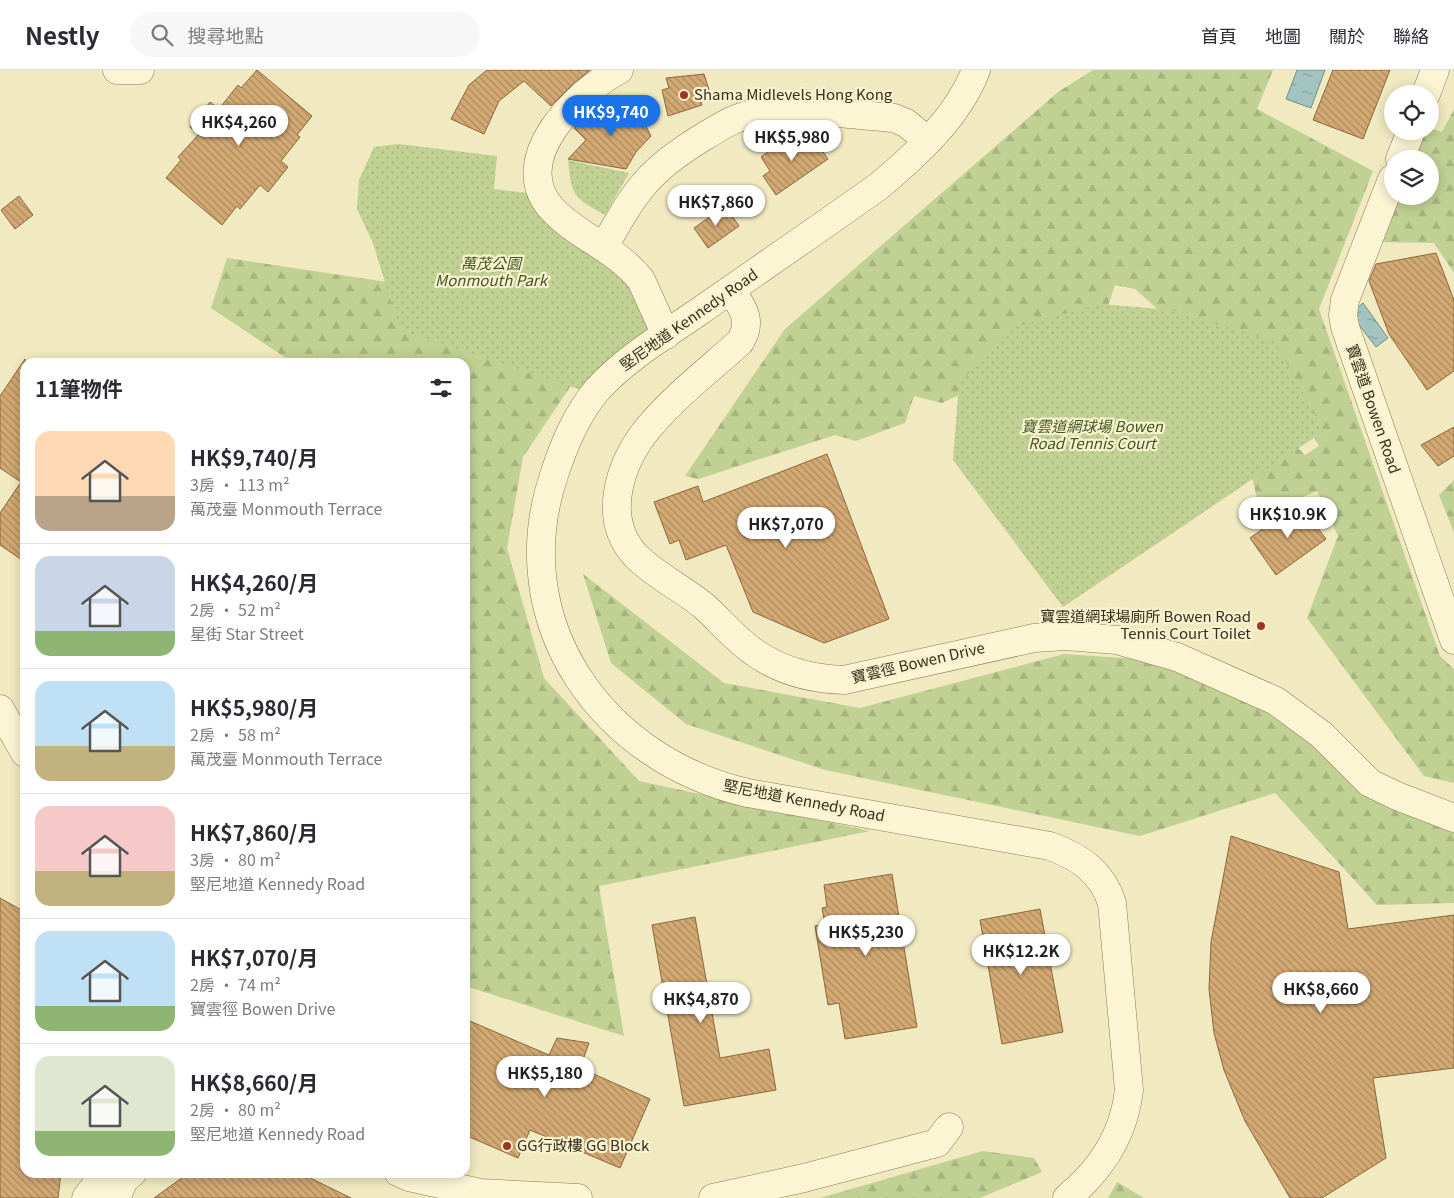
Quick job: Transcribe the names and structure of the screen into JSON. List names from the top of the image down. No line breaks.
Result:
{"streets":{"street":["堅尼地道 Kennedy Road","寶雲道 Bowen Road","寶雲徑 Bowen Drive"]},"crossings":[["堅尼地道 Kennedy Road","寶雲徑 Bowen Drive"]],"parks":["萬茂公園 Monmouth Park","寶雲道網球場 Bowen Road Tennis Court"],"places":["Shama Midlevels Hong Kong","寶雲道網球場廁所 Bowen Road Tennis Court Toilet","GG行政樓 GG Block"],"page":{"header":"Nestly","search":"搜尋地點","nav":["首頁","地圖","關於","聯絡"],"price":["HK$9,740","HK$4,260","HK$5,980","HK$7,860","HK$10.9K","HK$7,070","HK$5,230","HK$12.2K","HK$8,660","HK$4,870","HK$5,180"],"heading":"11筆物件","list":[{"name":"HK$9,740/月","note":"3房 · 113 m² · 萬茂臺 Monmouth Terrace"},{"name":"HK$4,260/月","note":"2房 · 52 m² · 星街 Star Street"},{"name":"HK$5,980/月","note":"2房 · 58 m² · 萬茂臺 Monmouth Terrace"},{"name":"HK$7,860/月","note":"3房 · 80 m² · 堅尼地道 Kennedy Road"},{"name":"HK$7,070/月","note":"2房 · 74 m² · 寶雲徑 Bowen Drive"},{"name":"HK$8,660/月","note":"2房 · 80 m² · 堅尼地道 Kennedy Road"}]}}
